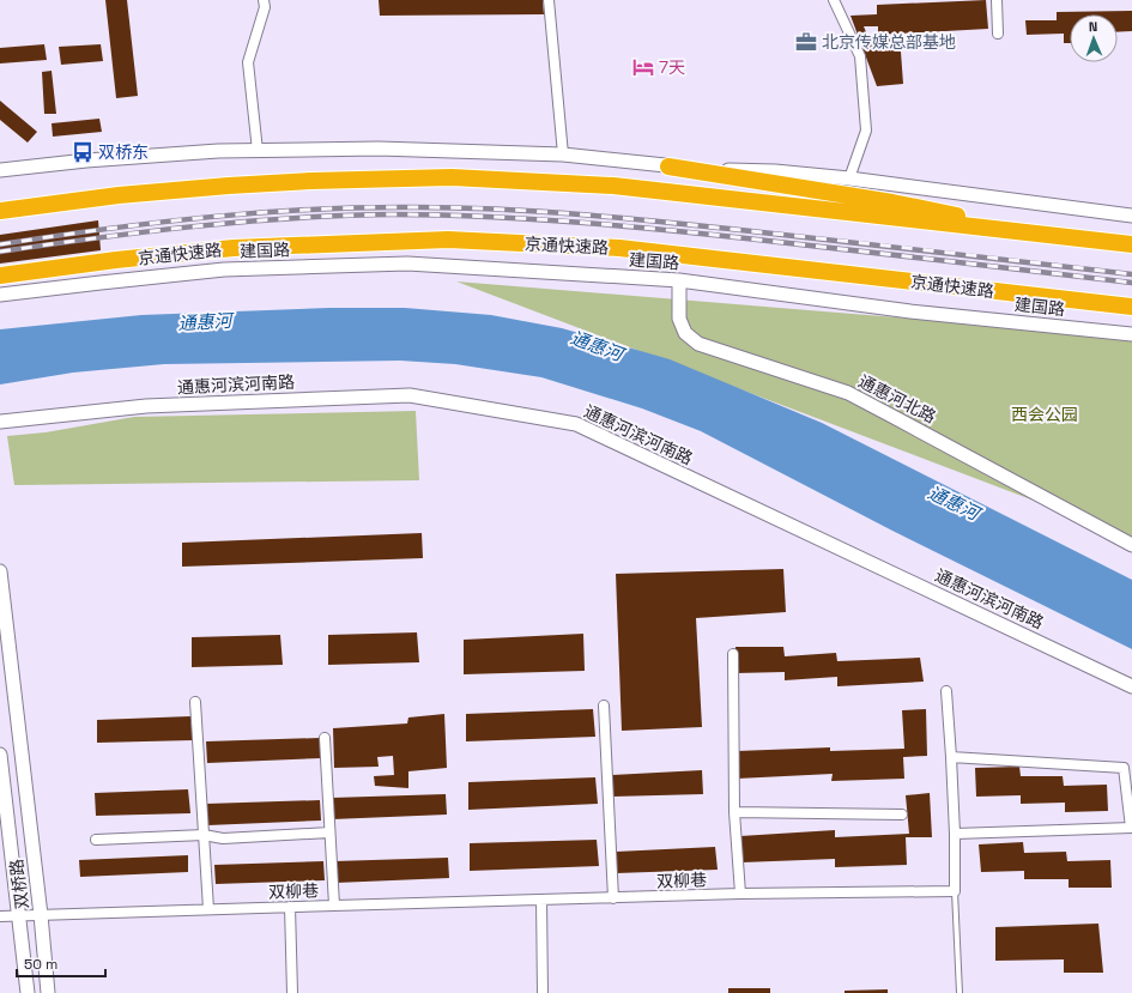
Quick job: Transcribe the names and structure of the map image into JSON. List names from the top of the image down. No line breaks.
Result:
{"streets":{"highway":["京通快速路"],"main road":["建国路","通惠河滨河南路","通惠河北路","双桥路"],"street":["双柳巷"]},"crossings":[["建国路","通惠河北路"],["双柳巷","双桥路"]],"water":["通惠河"],"parks":["西会公园"],"places":{"office":["北京传媒总部基地"],"hotel":["7天"],"bus stop":["双桥东"]},"scale_bar":"50 m","north":"top"}
